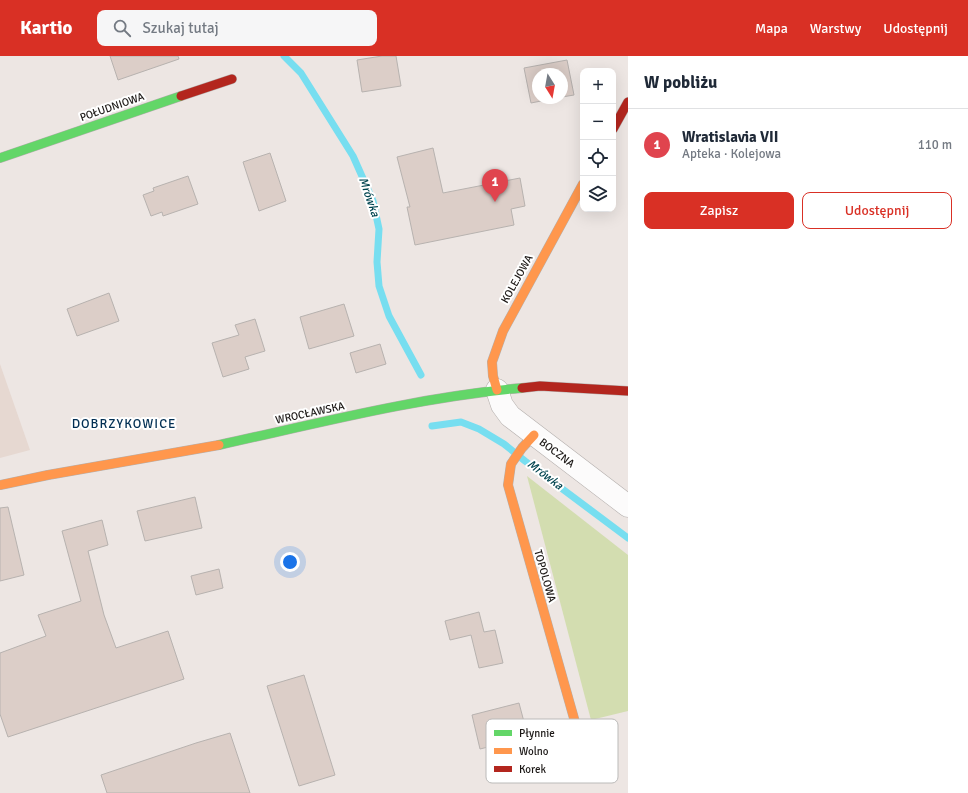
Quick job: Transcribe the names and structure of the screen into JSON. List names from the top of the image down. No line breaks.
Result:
{"streets":{"street":["POŁUDNIOWA","KOLEJOWA","WROCŁAWSKA","BOCZNA","TOPOLOWA"]},"crossings":[["KOLEJOWA","WROCŁAWSKA"],["KOLEJOWA","BOCZNA"],["WROCŁAWSKA","BOCZNA"],["BOCZNA","TOPOLOWA"]],"districts":["DOBRZYKOWICE"],"water":["Mrówka"],"legend":["Płynnie","Wolno","Korek"],"north":"bottom","page":{"header":"Kartio","search":"Szukaj tutaj","nav":["Mapa","Warstwy","Udostępnij"],"heading":"W pobliżu","map_buttons":["+","−"],"list":[{"mark":"1","name":"Wratislavia VII","note":"Apteka · Kolejowa","value":"110 m"}],"pins":"1","buttons":["Zapisz","Udostępnij"]}}
